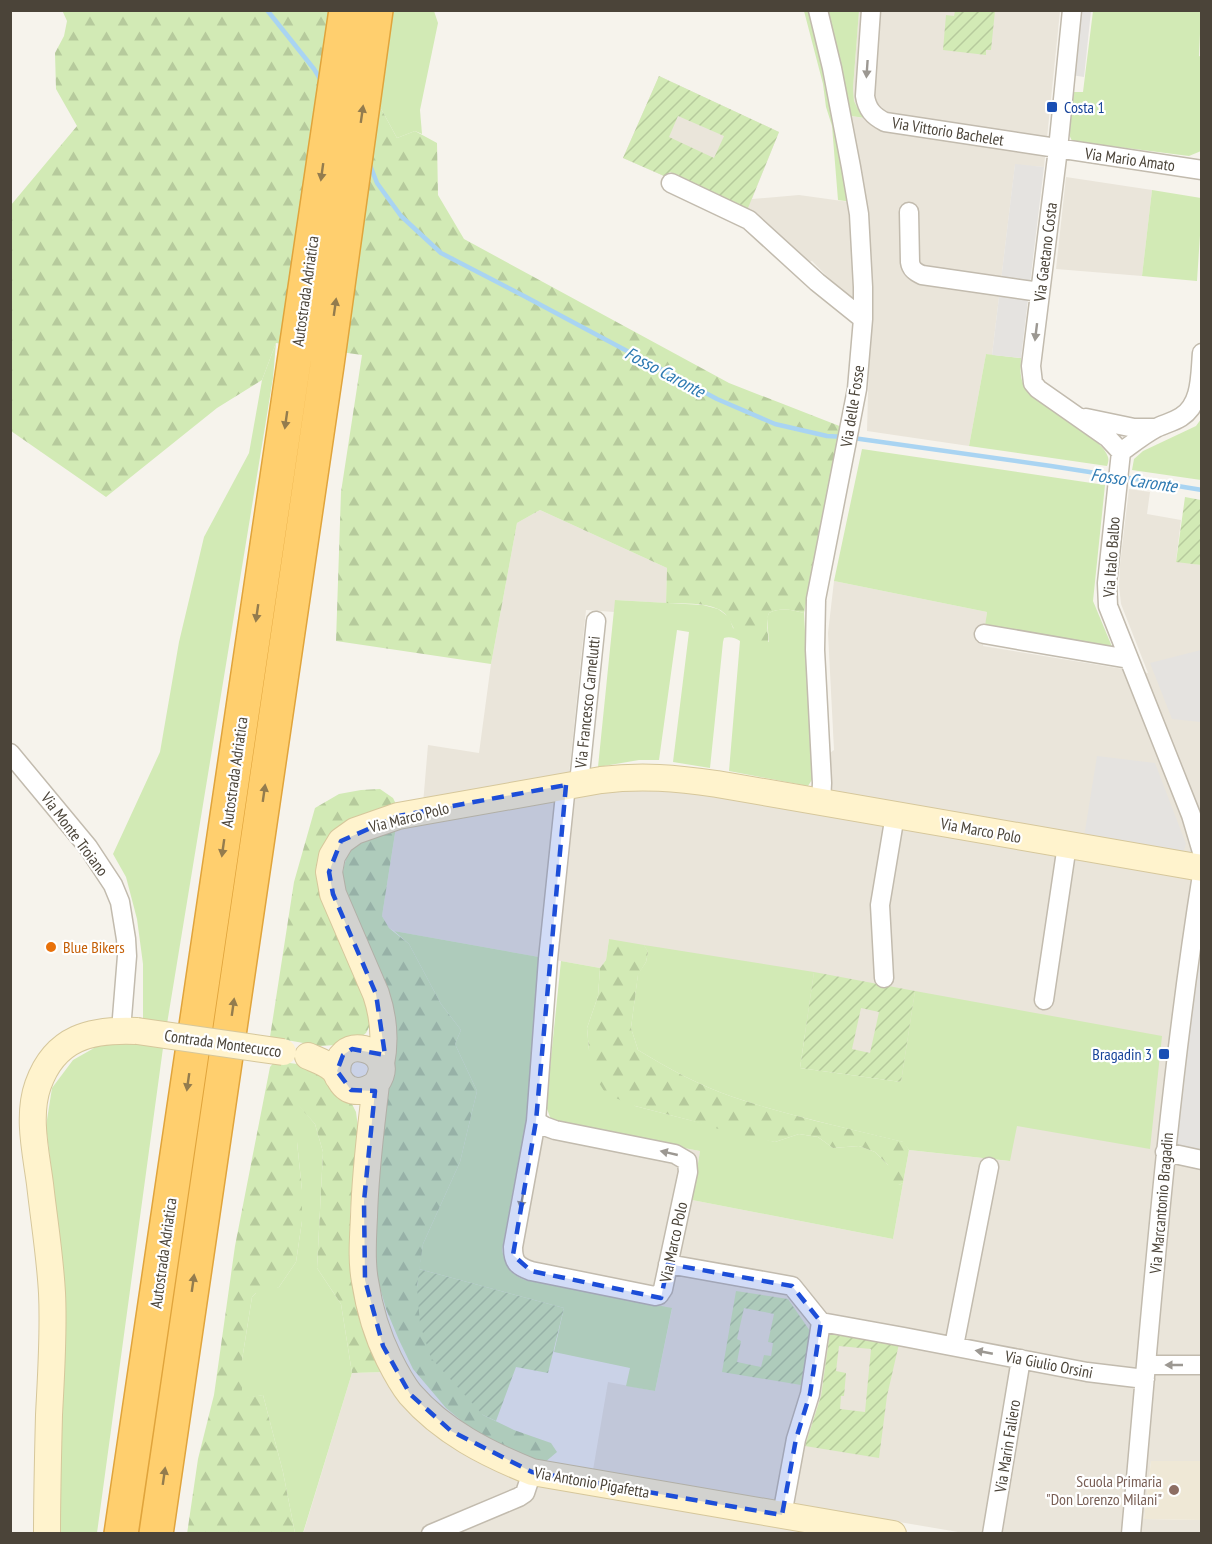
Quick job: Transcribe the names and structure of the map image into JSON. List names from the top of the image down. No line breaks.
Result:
{"streets":{"highway":["Autostrada Adriatica"],"main road":["Via Marco Polo","Contrada Montecucco","Via Antonio Pigafetta"],"street":["Via Vittorio Bachelet","Via Mario Amato","Via Gaetano Costa","Via delle Fosse","Via Italo Balbo","Via Francesco Carnelutti","Via Monte Troiano","Via Marcantonio Bragadin","Via Giulio Orsini","Via Marin Faliero"]},"crossings":[["Via Vittorio Bachelet","Via Mario Amato"],["Via Vittorio Bachelet","Via Gaetano Costa"],["Via Mario Amato","Via Gaetano Costa"],["Via Gaetano Costa","Via Italo Balbo"],["Via delle Fosse","Via Marco Polo"],["Via Francesco Carnelutti","Via Marco Polo"],["Via Marco Polo","Contrada Montecucco"],["Via Marco Polo","Via Antonio Pigafetta"],["Via Monte Troiano","Contrada Montecucco"],["Contrada Montecucco","Via Antonio Pigafetta"],["Via Marcantonio Bragadin","Via Giulio Orsini"],["Via Giulio Orsini","Via Marin Faliero"]],"water":["Fosso Caronte"],"places":{"transit":["Costa 1","Bragadin 3"],"other":["Blue Bikers","Scuola Primaria \"Don Lorenzo Milani\""]}}
